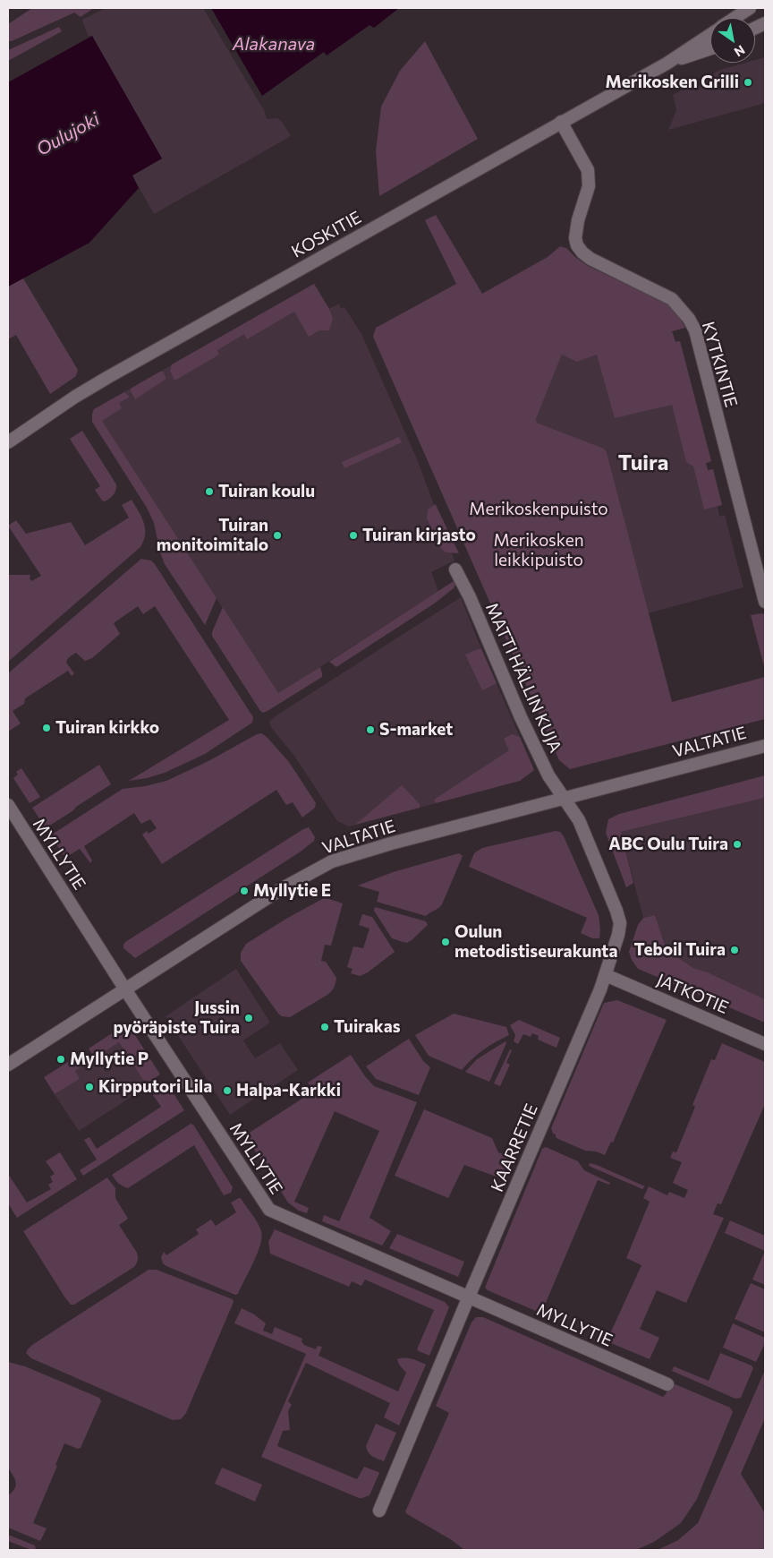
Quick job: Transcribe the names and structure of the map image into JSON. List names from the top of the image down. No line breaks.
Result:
{"streets":{"street":["KOSKITIE","KYTKINTIE","MATTI HÄLLIN KUJA","VALTATIE","MYLLYTIE","JATKOTIE","KAARRETIE"]},"crossings":[["KOSKITIE","KYTKINTIE"],["MATTI HÄLLIN KUJA","VALTATIE"],["MATTI HÄLLIN KUJA","KAARRETIE"],["VALTATIE","MYLLYTIE"],["VALTATIE","KAARRETIE"],["MYLLYTIE","KAARRETIE"],["JATKOTIE","KAARRETIE"]],"districts":["Tuira"],"water":["Alakanava","Oulujoki"],"parks":["Merikoskenpuisto","Merikosken leikkipuisto"],"places":["Merikosken Grilli","Tuiran koulu","Tuiran monitoimitalo","Tuiran kirjasto","Tuiran kirkko","S-market","ABC Oulu Tuira","Myllytie E","Oulun metodistiseurakunta","Teboil Tuira","Jussin pyöräpiste Tuira","Tuirakas","Myllytie P","Kirpputori Lila","Halpa-Karkki"],"north":"bottom right"}
